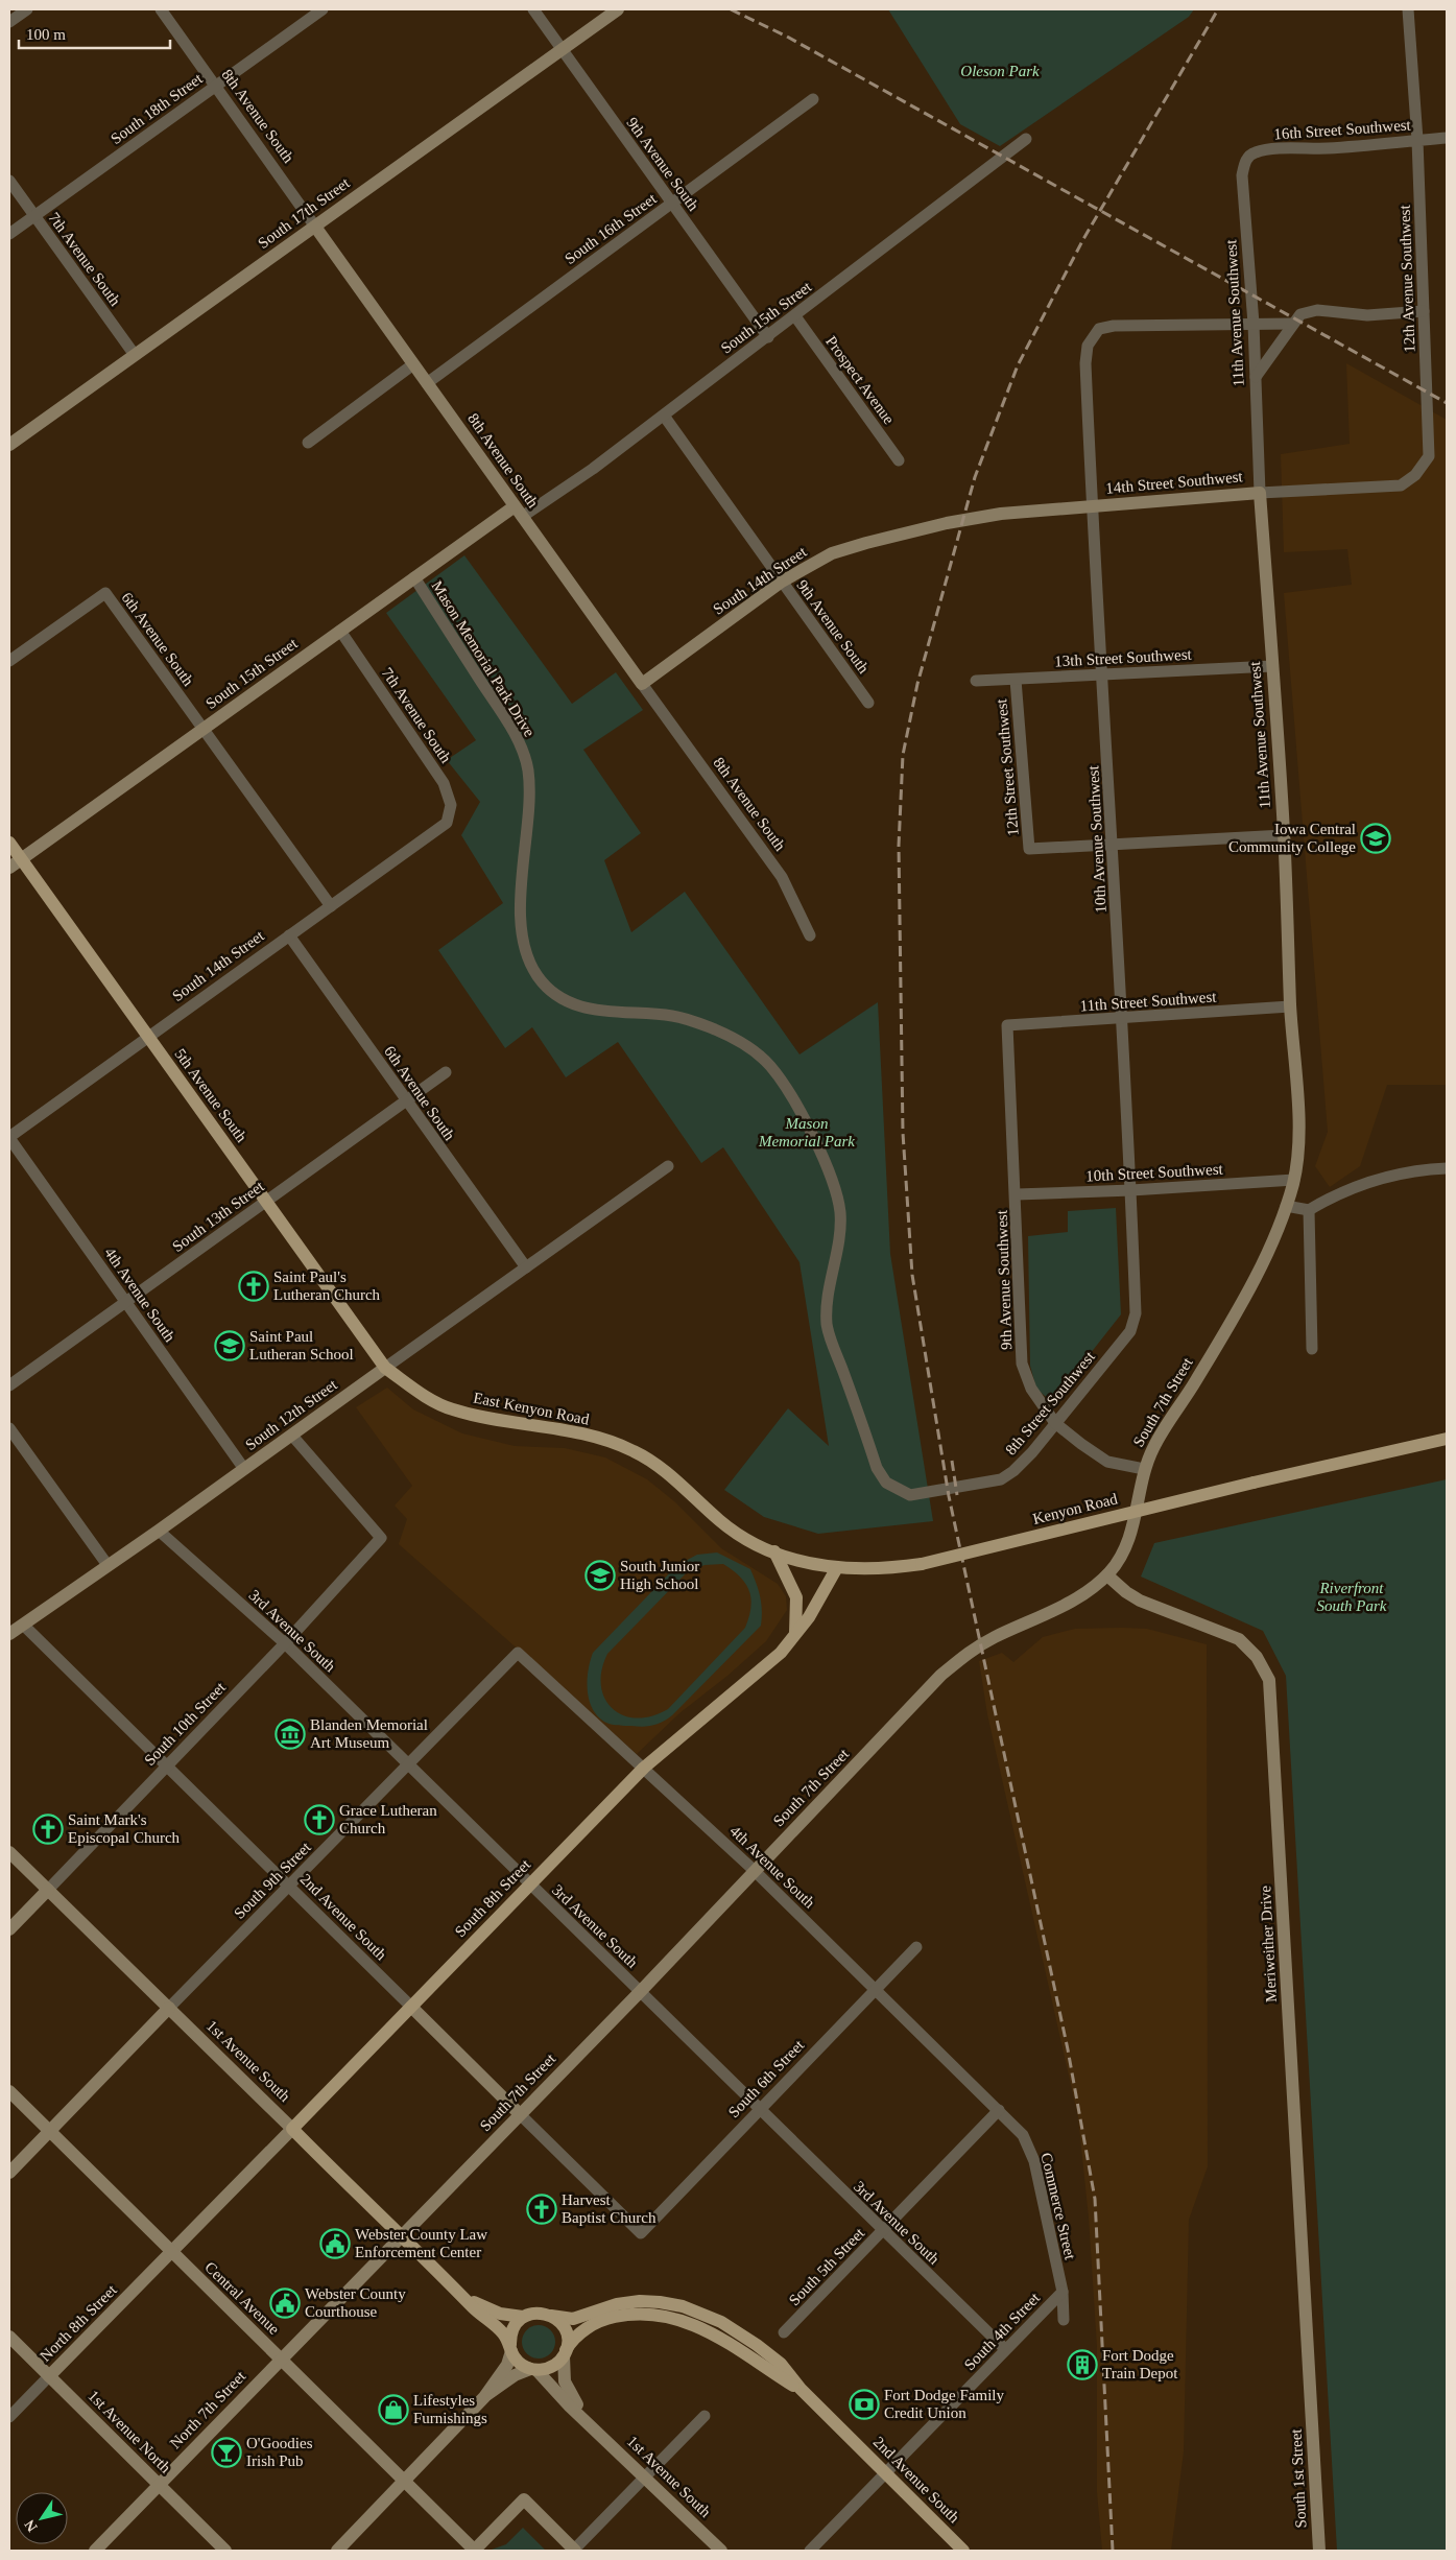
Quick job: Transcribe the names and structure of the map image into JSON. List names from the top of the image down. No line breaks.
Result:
{"streets":{"main road":["5th Avenue South","East Kenyon Road","Kenyon Road","South 8th Street","2nd Avenue South","1st Avenue South"],"street":["South 18th Street","8th Avenue South","16th Street Southwest","9th Avenue South","South 17th Street","South 16th Street","7th Avenue South","12th Avenue Southwest","11th Avenue Southwest","South 15th Street","Prospect Avenue","14th Street Southwest","South 14th Street","6th Avenue South","13th Street Southwest","Mason Memorial Park Drive","12th Street Southwest","10th Avenue Southwest","11th Street Southwest","10th Street Southwest","South 13th Street","9th Avenue Southwest","4th Avenue South","South 7th Street","8th Street Southwest","South 12th Street","3rd Avenue South","South 10th Street","South 9th Street","Meriweither Drive","South 6th Street","Commerce Street","South 5th Street","Central Avenue","North 8th Street","South 4th Street","North 7th Street","1st Avenue North","South 1st Street"]},"crossings":[["South 18th Street","8th Avenue South"],["South 18th Street","7th Avenue South"],["8th Avenue South","South 17th Street"],["8th Avenue South","South 16th Street"],["8th Avenue South","South 15th Street"],["8th Avenue South","South 14th Street"],["16th Street Southwest","12th Avenue Southwest"],["16th Street Southwest","11th Avenue Southwest"],["9th Avenue South","South 17th Street"],["9th Avenue South","South 16th Street"],["9th Avenue South","South 15th Street"],["9th Avenue South","South 14th Street"],["South 17th Street","7th Avenue South"],["7th Avenue South","South 15th Street"],["7th Avenue South","South 14th Street"],["12th Avenue Southwest","14th Street Southwest"],["11th Avenue Southwest","14th Street Southwest"],["11th Avenue Southwest","13th Street Southwest"],["11th Avenue Southwest","12th Street Southwest"],["11th Avenue Southwest","10th Avenue Southwest"],["11th Avenue Southwest","11th Street Southwest"],["11th Avenue Southwest","10th Street Southwest"],["11th Avenue Southwest","South 7th Street"],["South 15th Street","Prospect Avenue"],["South 15th Street","6th Avenue South"],["South 15th Street","Mason Memorial Park Drive"],["South 15th Street","5th Avenue South"],["14th Street Southwest","South 14th Street"],["14th Street Southwest","10th Avenue Southwest"],["South 14th Street","6th Avenue South"],["South 14th Street","5th Avenue South"],["South 14th Street","4th Avenue South"],["6th Avenue South","South 13th Street"],["6th Avenue South","South 12th Street"],["13th Street Southwest","12th Street Southwest"],["13th Street Southwest","10th Avenue Southwest"],["Mason Memorial Park Drive","8th Street Southwest"],["12th Street Southwest","10th Avenue Southwest"],["10th Avenue Southwest","11th Street Southwest"],["10th Avenue Southwest","10th Street Southwest"],["10th Avenue Southwest","8th Street Southwest"],["11th Street Southwest","9th Avenue Southwest"],["5th Avenue South","South 13th Street"],["5th Avenue South","East Kenyon Road"],["5th Avenue South","South 12th Street"],["10th Street Southwest","9th Avenue Southwest"],["South 13th Street","4th Avenue South"],["9th Avenue Southwest","South 7th Street"],["9th Avenue Southwest","8th Street Southwest"],["4th Avenue South","South 7th Street"],["4th Avenue South","South 12th Street"],["4th Avenue South","South 9th Street"],["4th Avenue South","South 8th Street"],["4th Avenue South","South 6th Street"],["4th Avenue South","Commerce Street"],["4th Avenue South","South 5th Street"],["South 7th Street","3rd Avenue South"],["South 7th Street","2nd Avenue South"],["South 7th Street","Meriweither Drive"],["South 7th Street","1st Avenue South"],["South 7th Street","Central Avenue"],["South 7th Street","North 7th Street"],["East Kenyon Road","South 12th Street"],["East Kenyon Road","Kenyon Road"],["South 12th Street","3rd Avenue South"],["South 12th Street","South 10th Street"],["South 12th Street","2nd Avenue South"],["Kenyon Road","South 8th Street"],["3rd Avenue South","South 10th Street"],["3rd Avenue South","South 9th Street"],["3rd Avenue South","South 8th Street"],["3rd Avenue South","South 6th Street"],["3rd Avenue South","South 5th Street"],["3rd Avenue South","South 4th Street"],["South 10th Street","2nd Avenue South"],["South 10th Street","1st Avenue South"],["South 9th Street","2nd Avenue South"],["South 9th Street","1st Avenue South"],["South 9th Street","Central Avenue"],["South 8th Street","2nd Avenue South"],["South 8th Street","1st Avenue South"],["South 8th Street","Central Avenue"],["South 8th Street","North 8th Street"],["2nd Avenue South","1st Avenue South"],["2nd Avenue South","South 6th Street"],["2nd Avenue South","South 4th Street"],["Meriweither Drive","South 1st Street"],["Commerce Street","South 5th Street"],["Commerce Street","South 4th Street"],["Central Avenue","North 8th Street"],["Central Avenue","North 7th Street"],["North 8th Street","1st Avenue North"],["North 7th Street","1st Avenue North"]],"parks":["Oleson Park","Mason Memorial Park","Riverfront South Park"],"places":{"school or university":["Iowa Central Community College","Saint Paul Lutheran School","South Junior High School"],"church":["Saint Paul's Lutheran Church","Grace Lutheran Church","Saint Mark's Episcopal Church","Harvest Baptist Church"],"museum":["Blanden Memorial Art Museum"],"public building":["Webster County Law Enforcement Center","Webster County Courthouse"],"building":["Fort Dodge Train Depot"],"bank":["Fort Dodge Family Credit Union"],"shop":["Lifestyles Furnishings"],"bar":["O'Goodies Irish Pub"]},"scale_bar":"100 m","north":"bottom left"}
